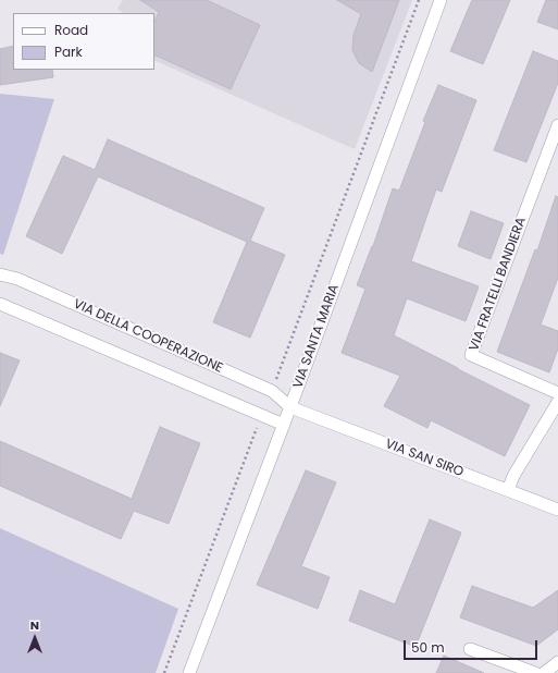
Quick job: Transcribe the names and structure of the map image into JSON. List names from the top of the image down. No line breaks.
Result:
{"streets":{"street":["VIA FRATELLI BANDIERA","VIA DELLA COOPERAZIONE","VIA SANTA MARIA","VIA SAN SIRO"]},"crossings":[["VIA DELLA COOPERAZIONE","VIA SANTA MARIA"],["VIA DELLA COOPERAZIONE","VIA SAN SIRO"],["VIA SANTA MARIA","VIA SAN SIRO"]],"legend":["Road","Park"],"scale_bar":"50 m","north":"top"}
